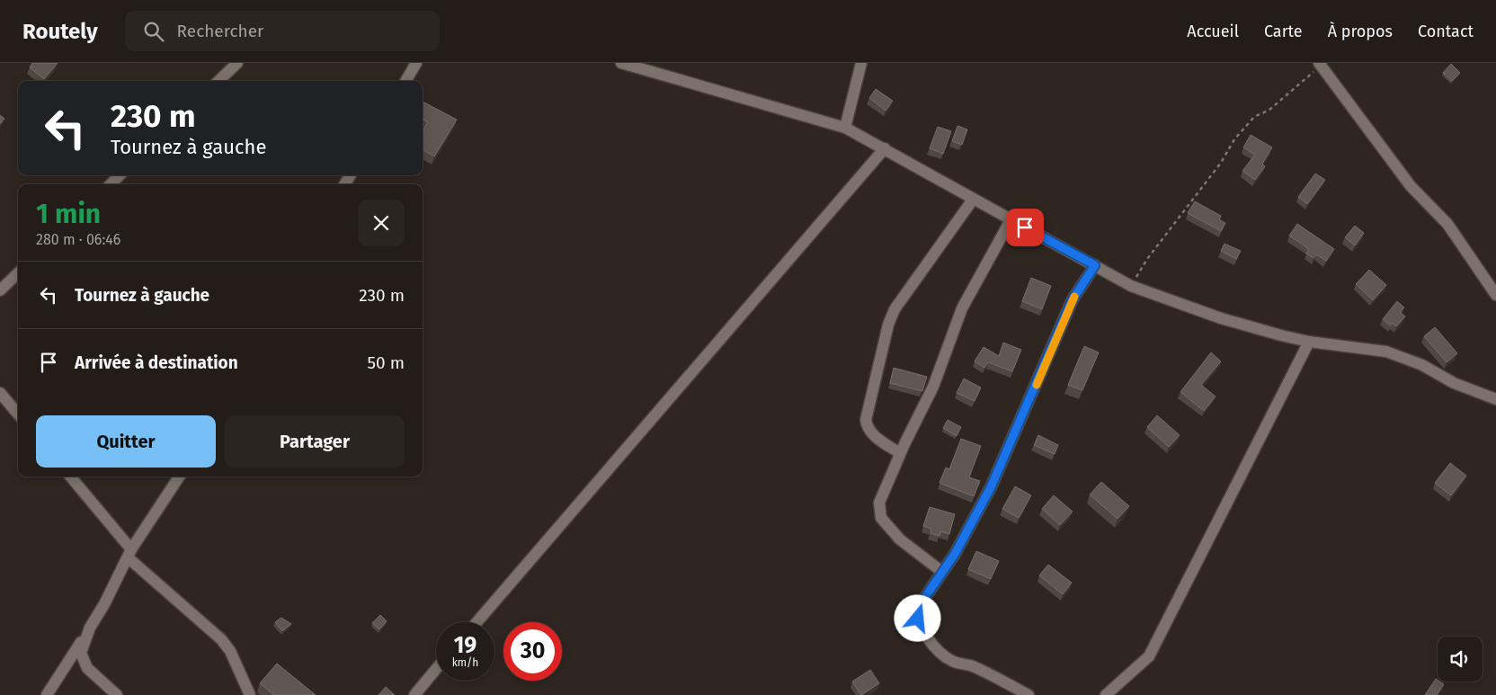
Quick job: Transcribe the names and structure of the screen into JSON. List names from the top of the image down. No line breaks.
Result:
{"page":{"header":"Routely","search":"Rechercher","nav":["Accueil","Carte","À propos","Contact"],"turn":["230 m","Tournez à gauche"],"heading":["1 min","280 m · 06:46"],"list":[{"name":"Tournez à gauche","value":"230 m"},{"name":"Arrivée à destination","value":"50 m"}],"buttons":["Quitter","Partager"],"speed":"19 km/h","limit":"30"}}
